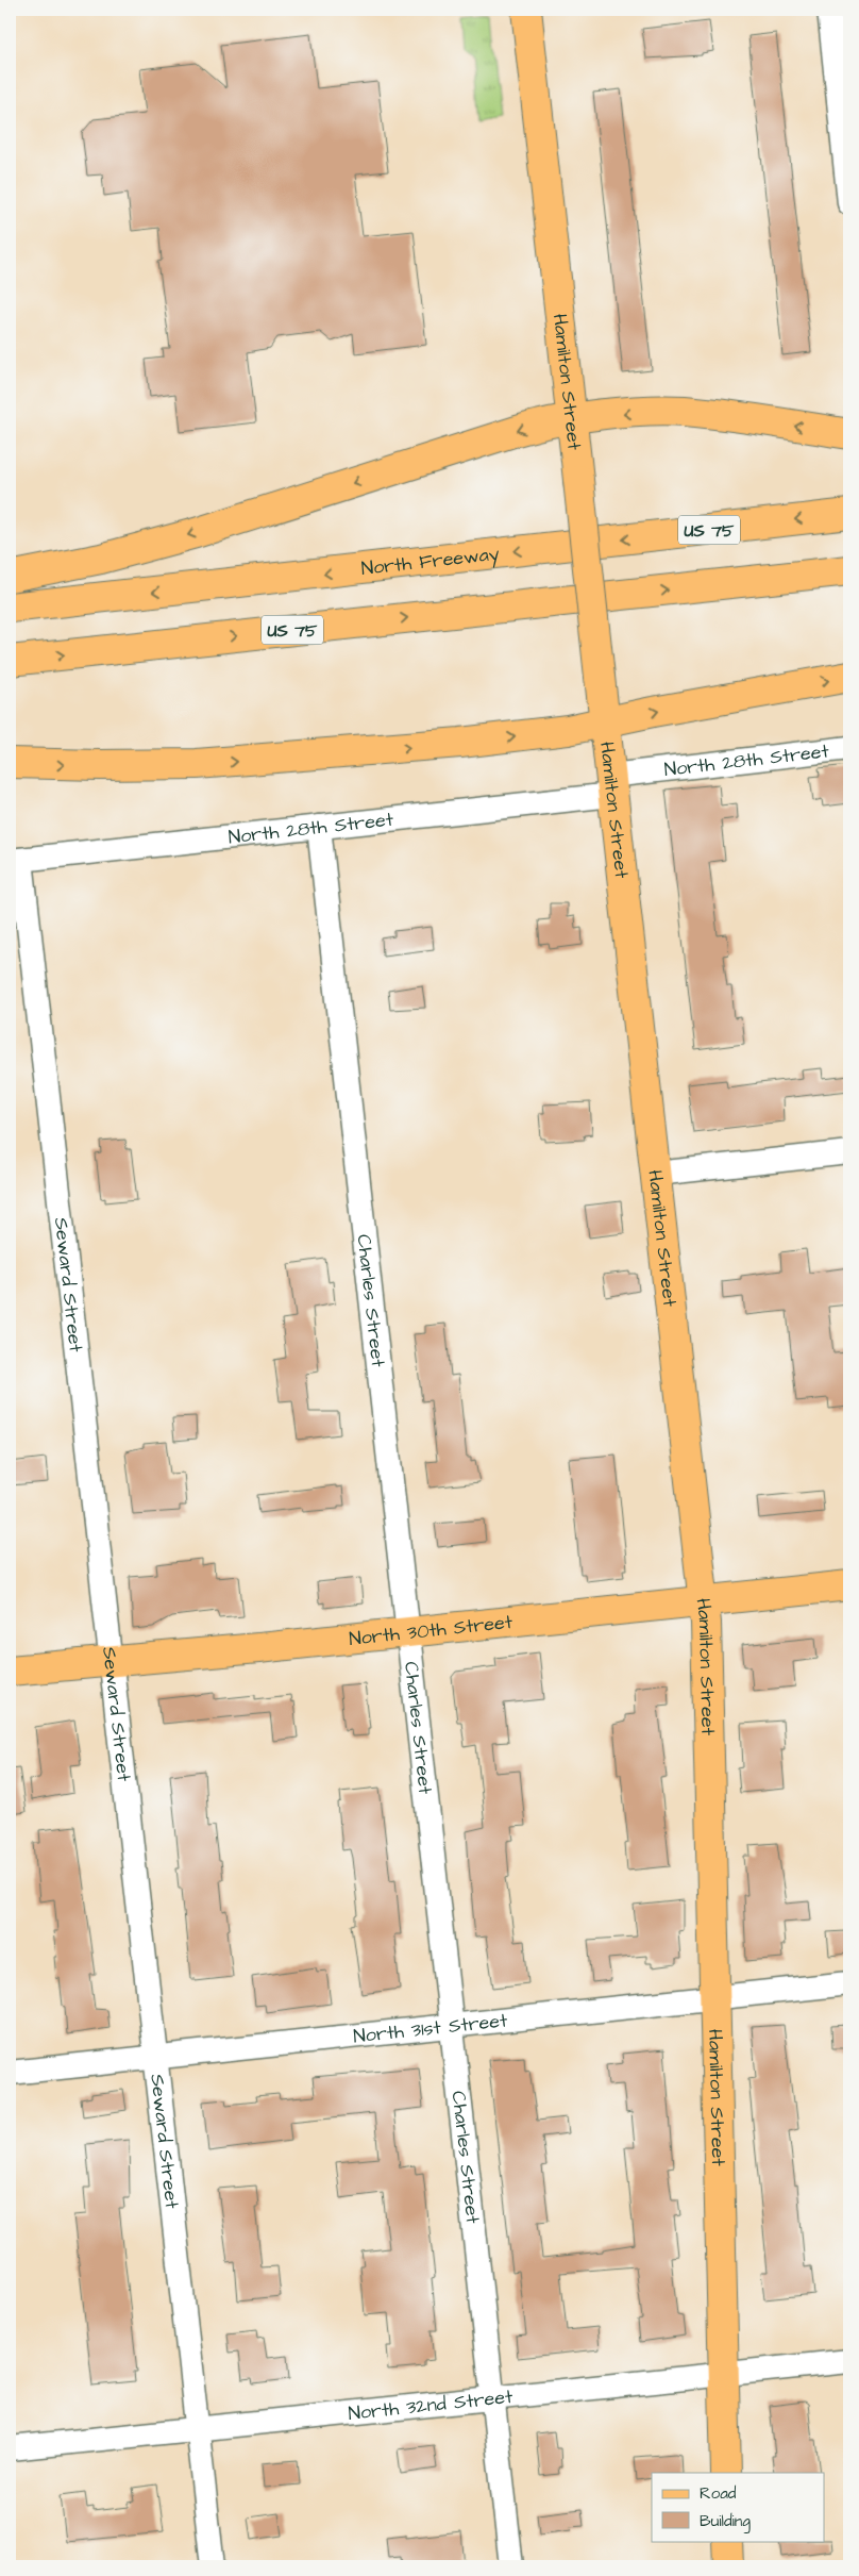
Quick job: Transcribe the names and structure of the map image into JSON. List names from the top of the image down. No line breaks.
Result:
{"streets":{"main road":["Hamilton Street","US 75","North Freeway","North 30th Street"],"street":["North 28th Street","Seward Street","Charles Street","North 31st Street","North 32nd Street"]},"crossings":[["Hamilton Street","North 28th Street"],["Hamilton Street","North 30th Street"],["Hamilton Street","North 31st Street"],["Hamilton Street","North 32nd Street"],["North 28th Street","Seward Street"],["North 28th Street","Charles Street"],["Seward Street","North 30th Street"],["Seward Street","North 31st Street"],["Seward Street","North 32nd Street"],["Charles Street","North 30th Street"],["Charles Street","North 31st Street"],["Charles Street","North 32nd Street"]],"legend":["Road","Building"]}
